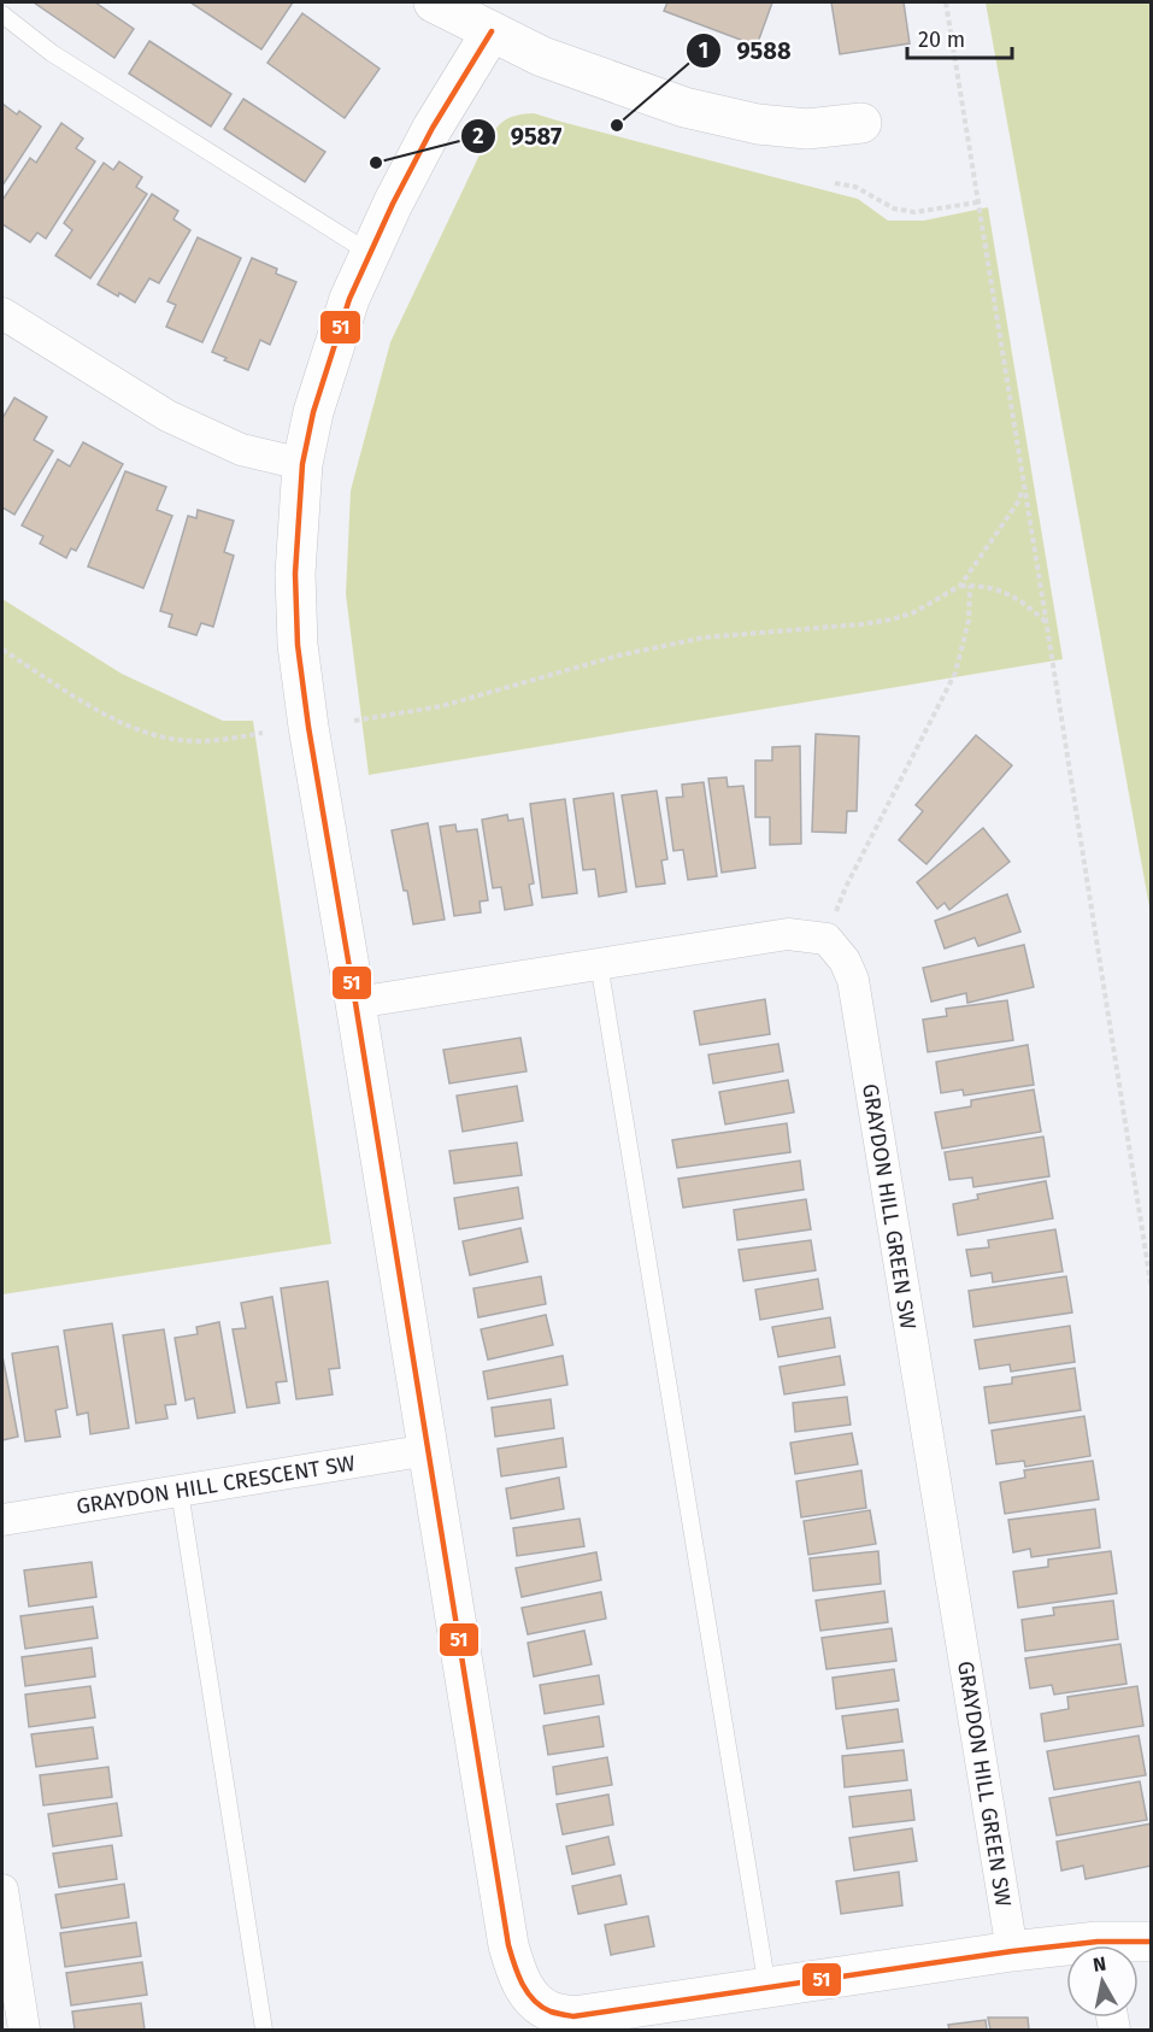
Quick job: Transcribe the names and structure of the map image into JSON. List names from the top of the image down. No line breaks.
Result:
{"streets":{"street":["GRAYDON HILL GREEN SW","GRAYDON HILL CRESCENT SW"]},"places":["9588","9587"],"lines":["transit line 51"],"scale_bar":"20 m","north":"top"}
